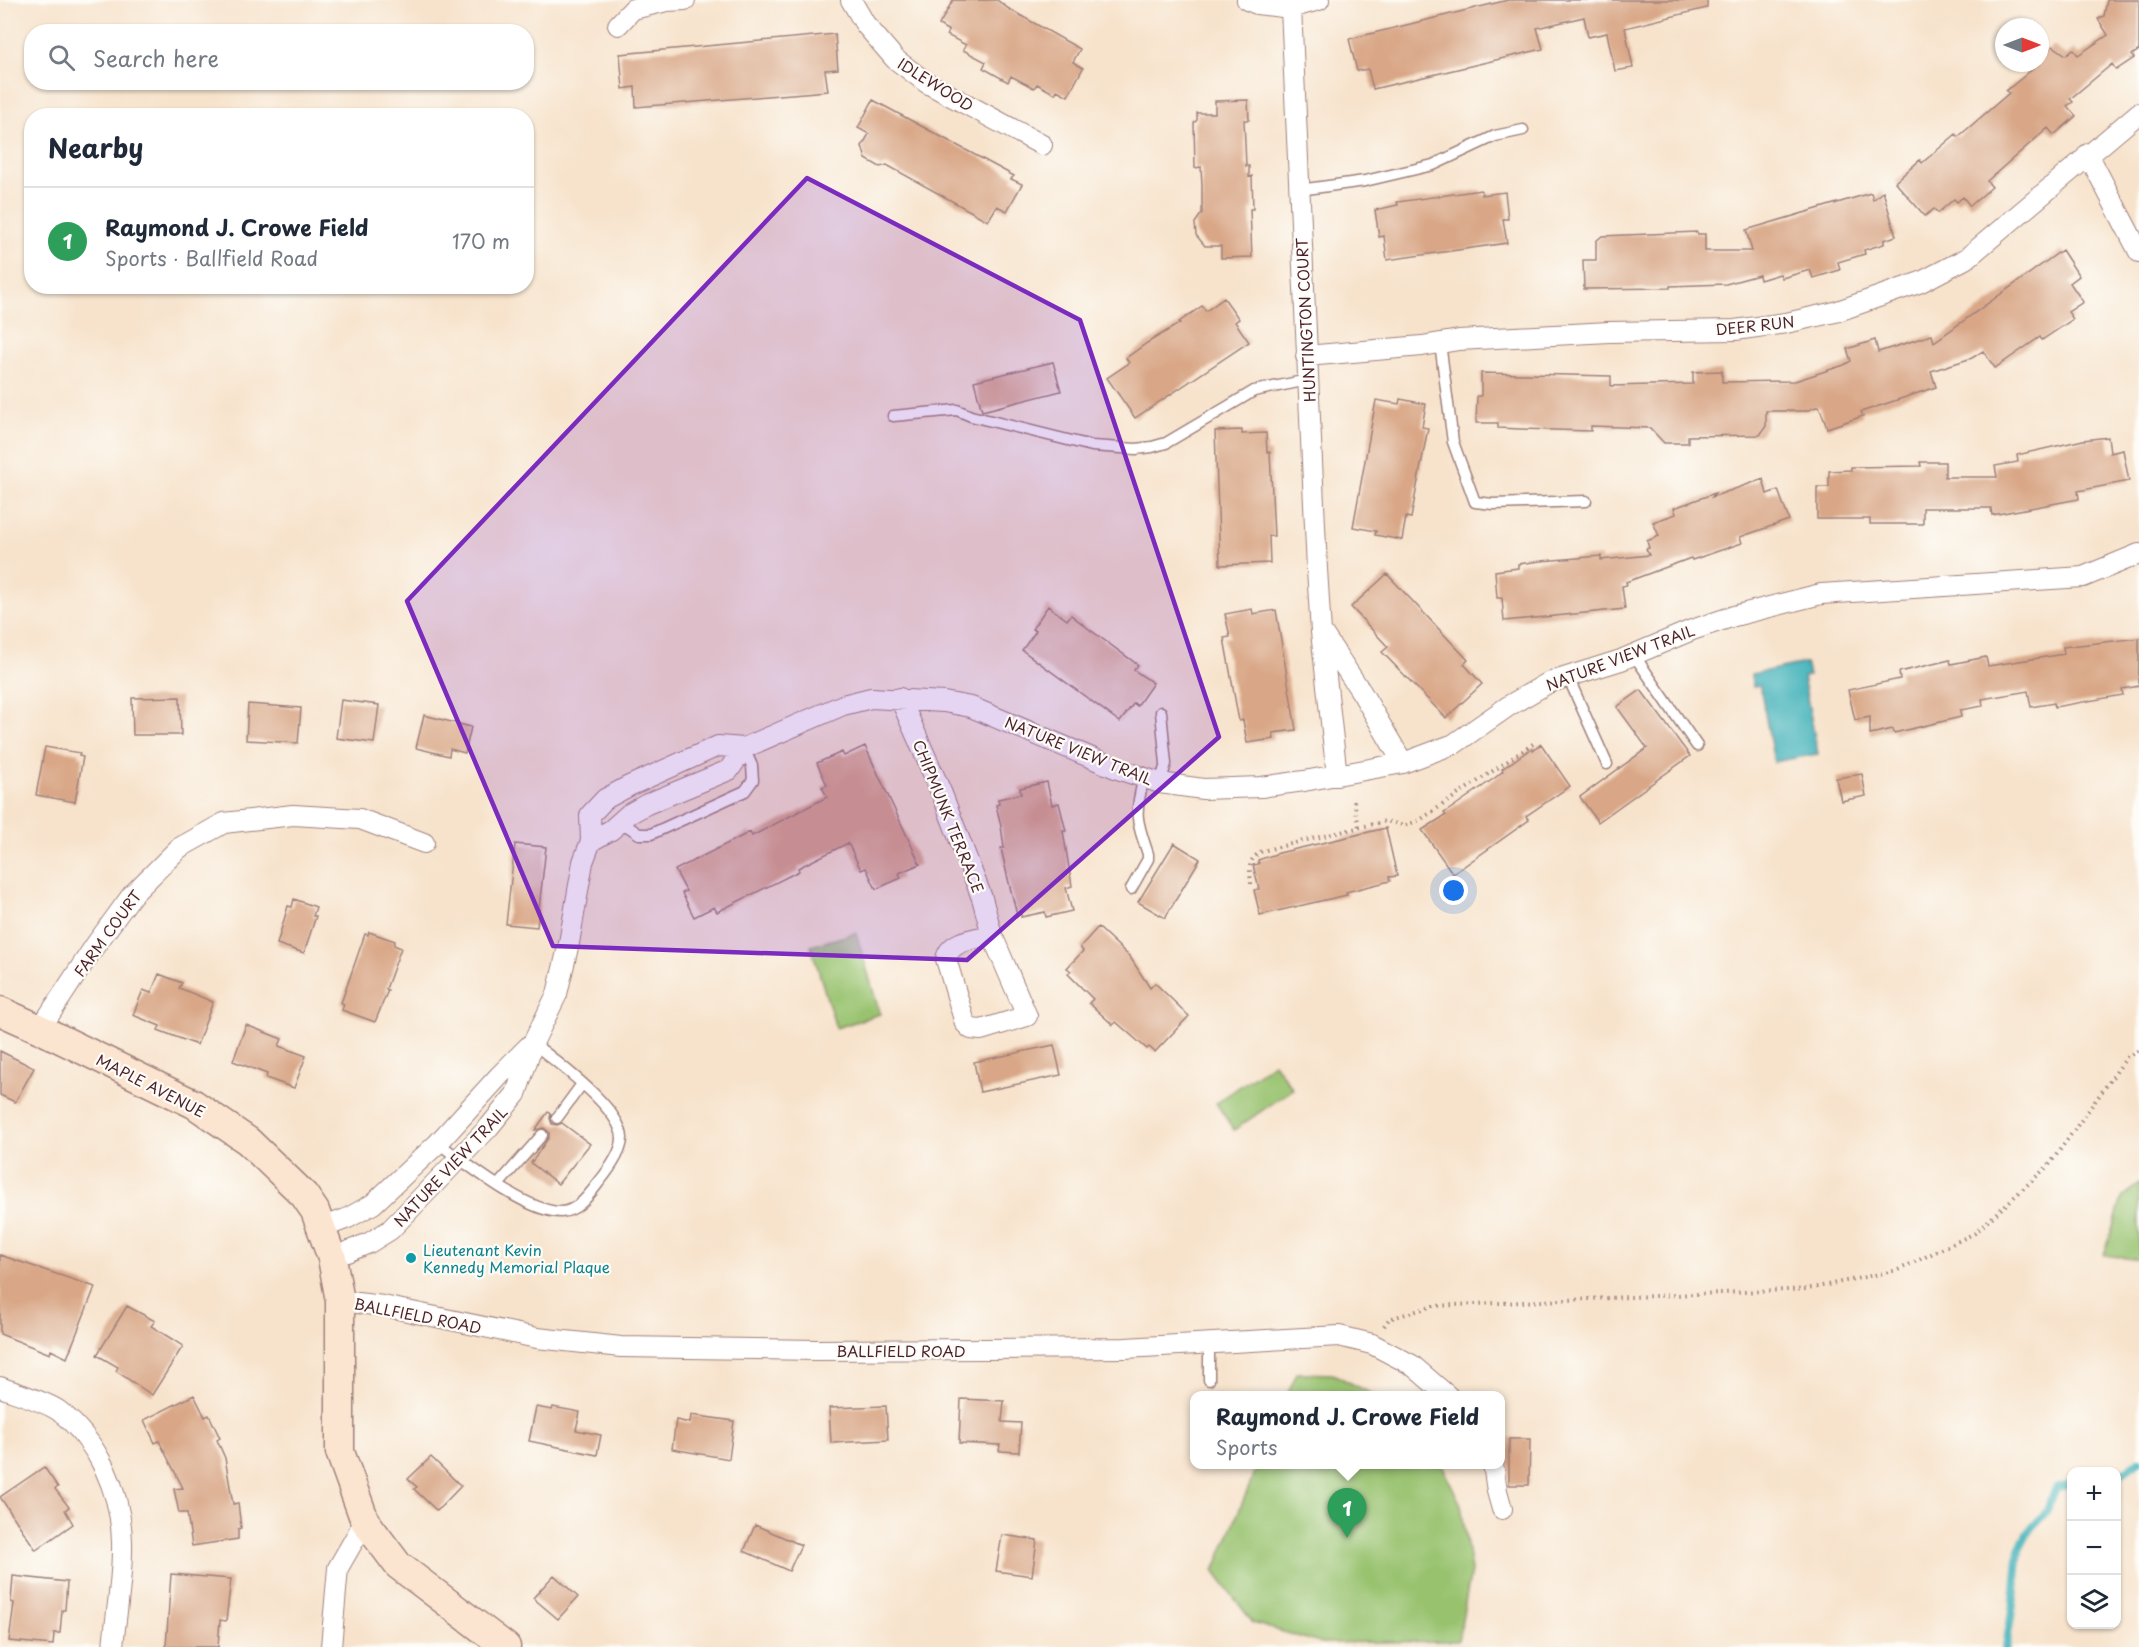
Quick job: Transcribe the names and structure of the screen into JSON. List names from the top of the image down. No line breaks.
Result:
{"streets":{"main road":["MAPLE AVENUE"],"street":["IDLEWOOD","HUNTINGTON COURT","DEER RUN","NATURE VIEW TRAIL","CHIPMUNK TERRACE","FARM COURT","BALLFIELD ROAD"]},"crossings":[["HUNTINGTON COURT","DEER RUN"],["HUNTINGTON COURT","NATURE VIEW TRAIL"],["NATURE VIEW TRAIL","CHIPMUNK TERRACE"],["NATURE VIEW TRAIL","MAPLE AVENUE"],["FARM COURT","MAPLE AVENUE"],["MAPLE AVENUE","BALLFIELD ROAD"]],"places":["Lieutenant Kevin Kennedy Memorial Plaque"],"north":"right","page":{"search":"Search here","heading":"Nearby","list":[{"mark":"1","name":"Raymond J. Crowe Field","note":"Sports · Ballfield Road","value":"170 m"}],"popup":["Raymond J. Crowe Field","Sports"],"map_buttons":["+","−"],"pins":"1"}}
